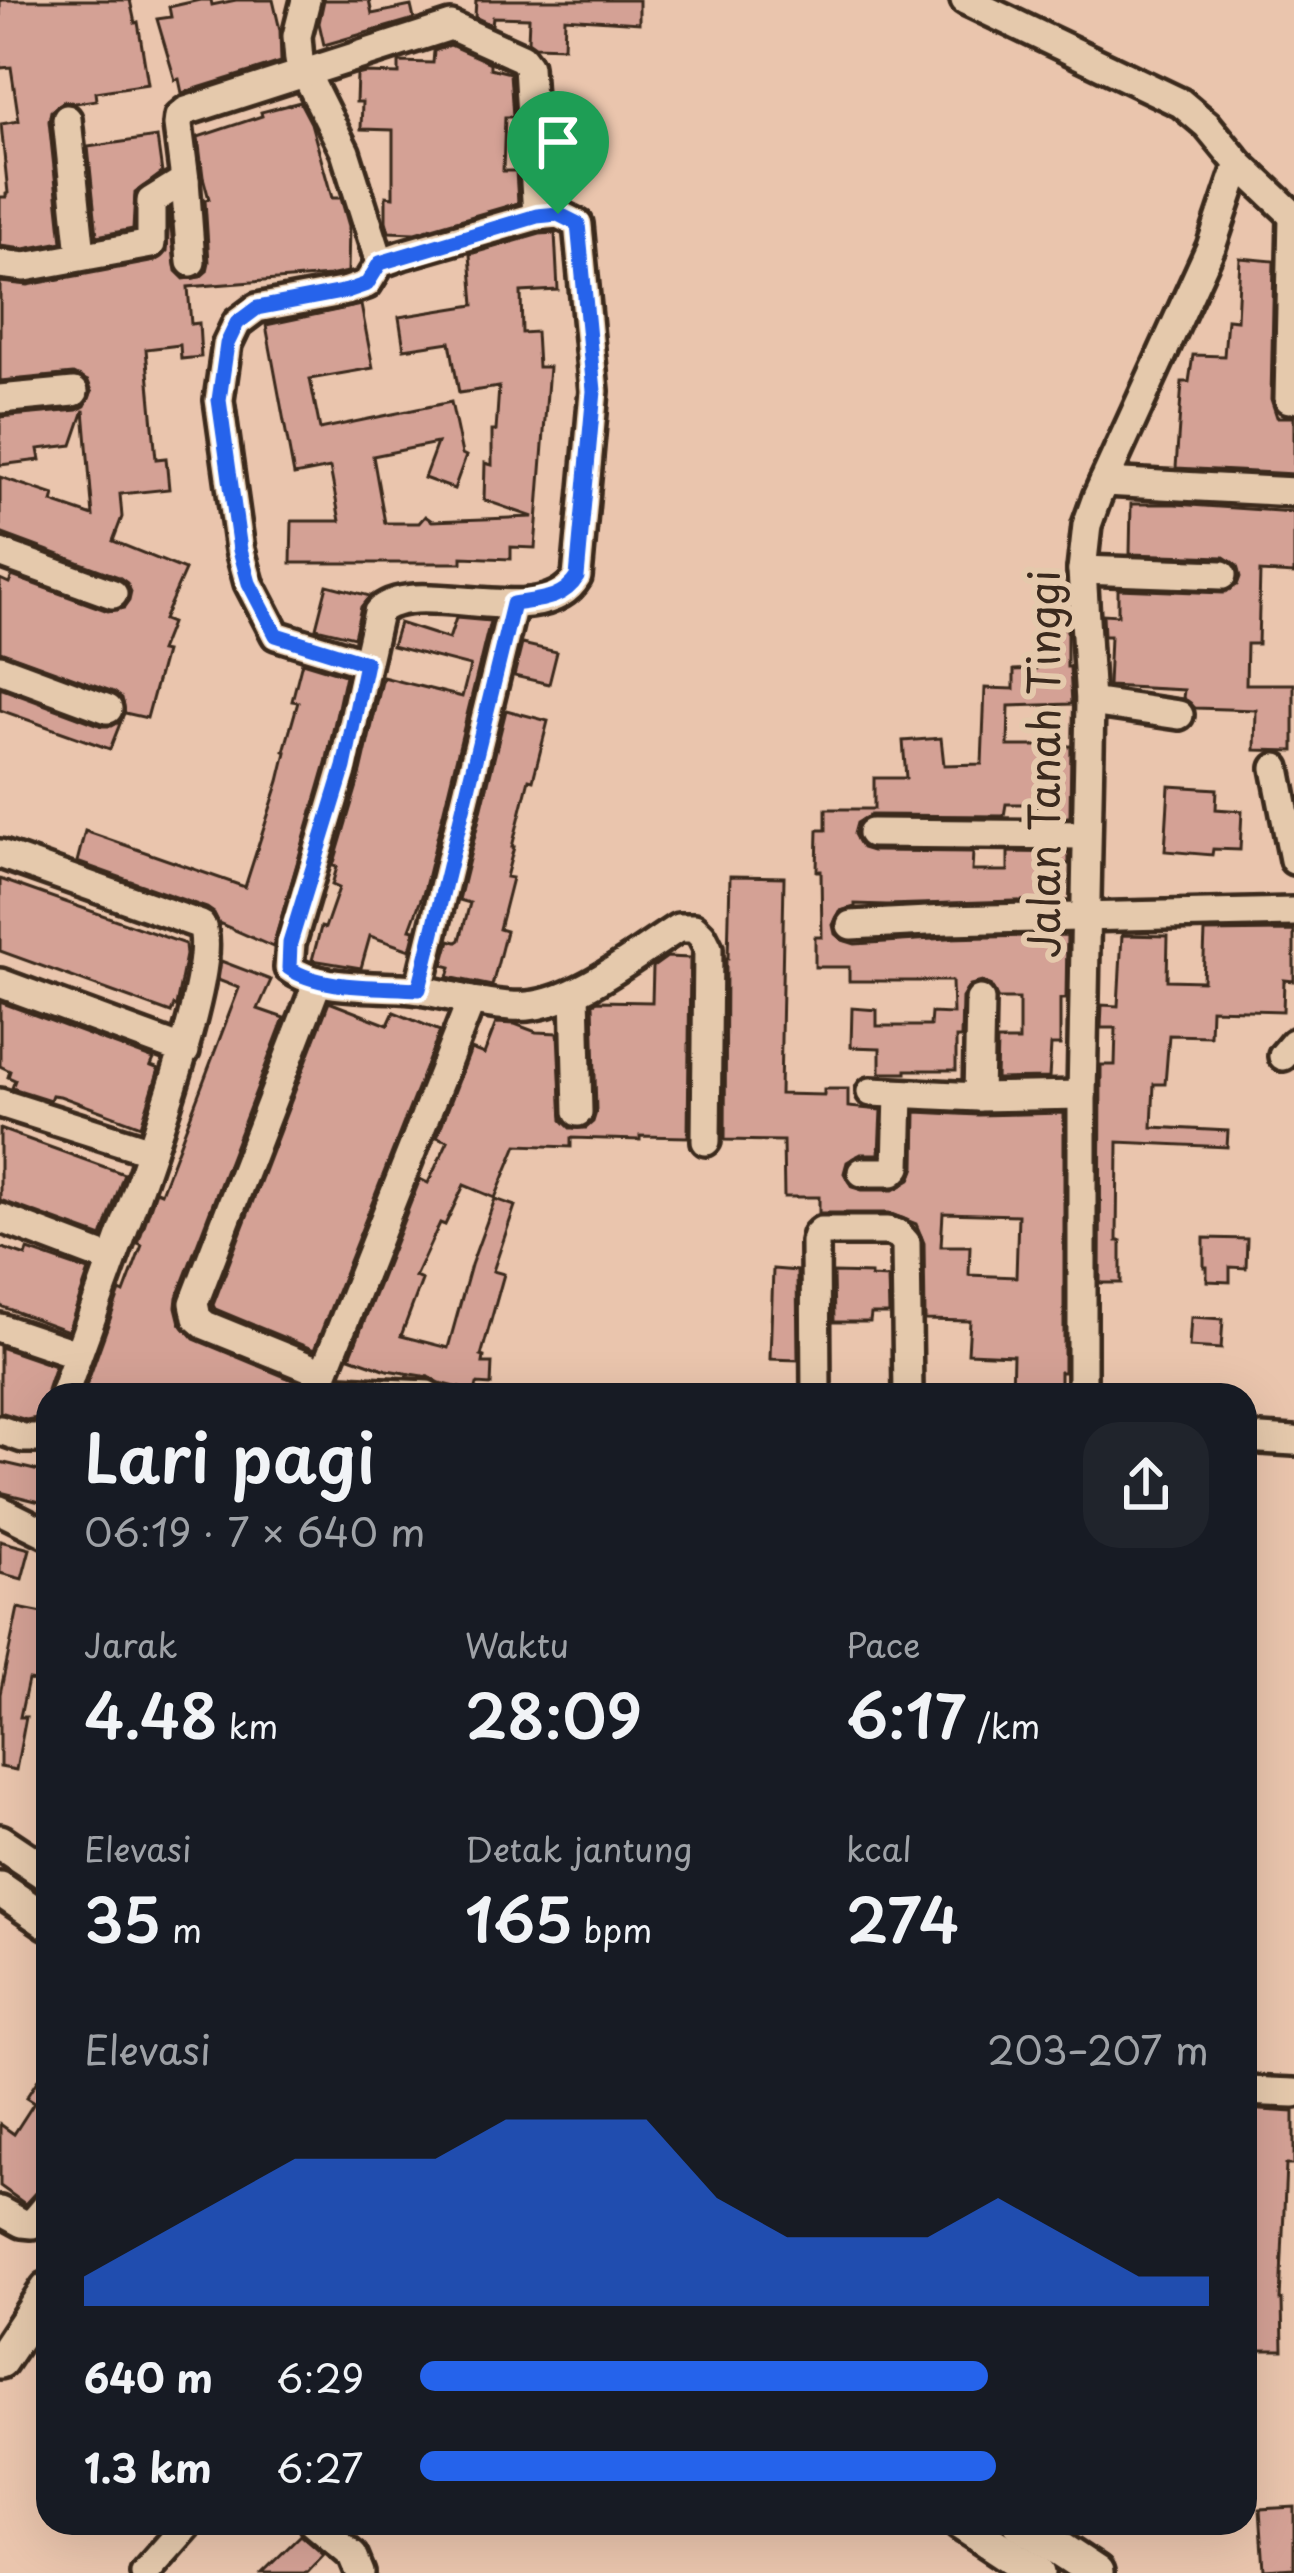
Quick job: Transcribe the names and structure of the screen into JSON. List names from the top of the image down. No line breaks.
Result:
{"streets":{"street":["Jalan Tanah Tinggi"]},"page":{"heading":["Lari pagi","06:19 · 7 × 640 m"],"stats":[["Jarak","4.48 km"],["Waktu","28:09"],["Pace","6:17 /km"],["Elevasi","35 m"],["Detak jantung","165 bpm"],["kcal","274"]],"chart":["Elevasi","203–207 m"],"list":[{"name":"640 m","note":"6:29"},{"name":"1.3 km","note":"6:27"}]}}
